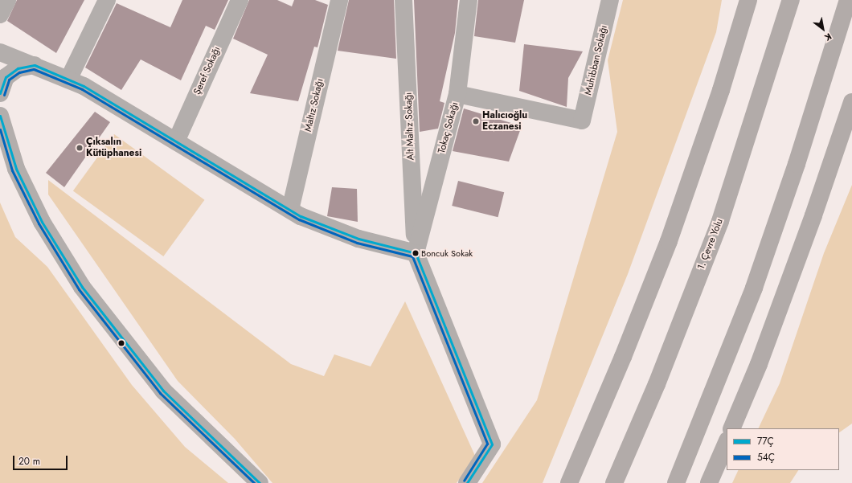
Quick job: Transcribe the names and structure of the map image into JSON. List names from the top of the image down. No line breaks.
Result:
{"streets":{"highway":["1. Çevre Yolu"],"street":["Muhibban Sokağı","Şeref Sokağı","Maltız Sokağı","Alt Maltız Sokağı","Tokaç Sokağı"]},"crossings":[["Muhibban Sokağı","Tokaç Sokağı"],["Alt Maltız Sokağı","Tokaç Sokağı"]],"places":["Halıcıoğlu Eczanesi","Çıksalın Kütüphanesi","Boncuk Sokak"],"lines":["transit line 77Ç","transit line 54Ç"],"legend":["77Ç","54Ç"],"scale_bar":"20 m","north":"bottom right"}
